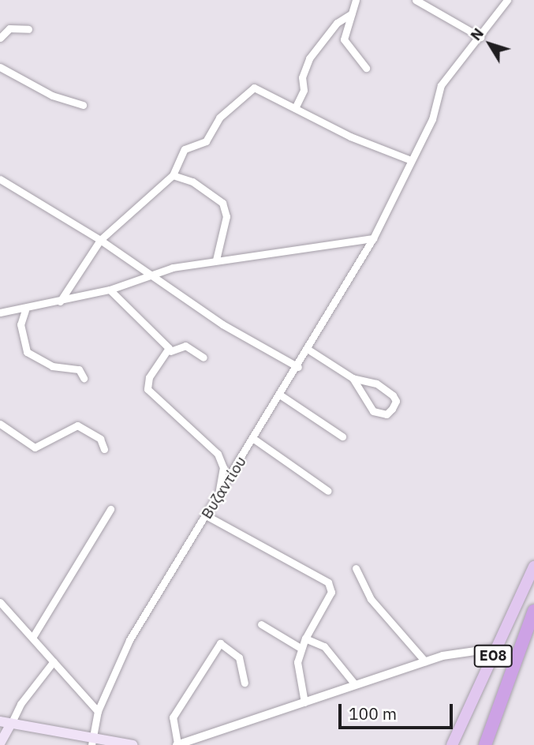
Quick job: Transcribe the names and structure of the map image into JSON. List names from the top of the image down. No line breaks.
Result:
{"streets":{"main road":["ΕΟ8"],"street":["Βυζαντίου"]},"scale_bar":"100 m","north":"top left"}
